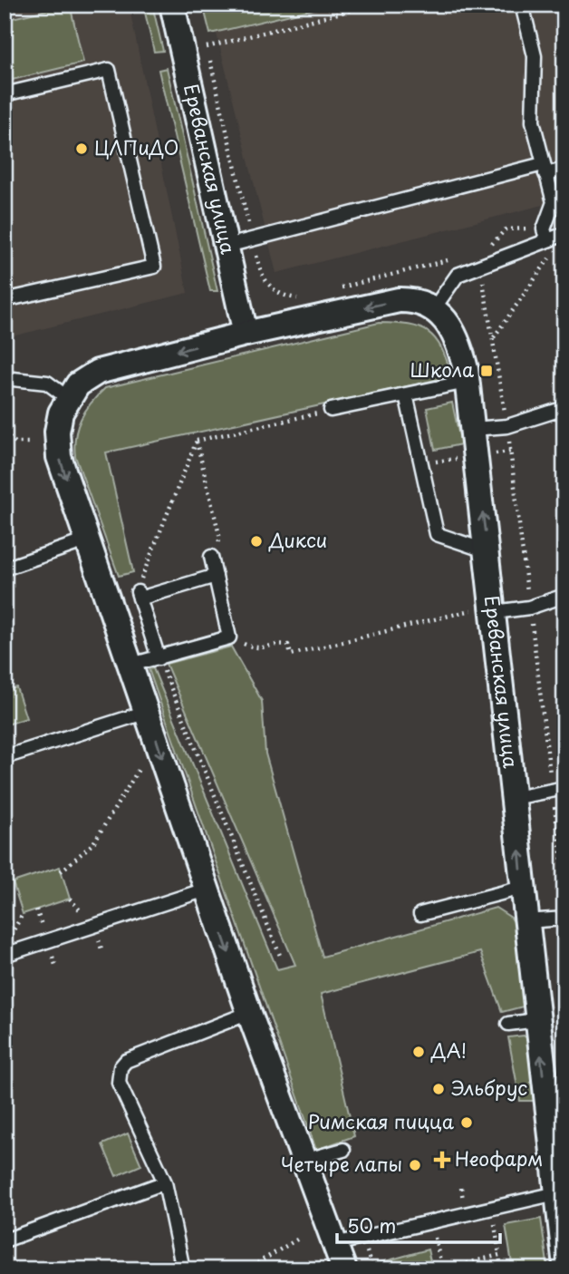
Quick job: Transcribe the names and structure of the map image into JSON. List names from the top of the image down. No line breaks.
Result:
{"streets":{"street":["Ереванская улица"]},"places":{"other":["ЦЛПиДО","Дикси","ДА!","Эльбрус","Римская пицца","Четыре лапы"],"transit":["Школа"],"health":["Неофарм"]},"scale_bar":"50 m"}
